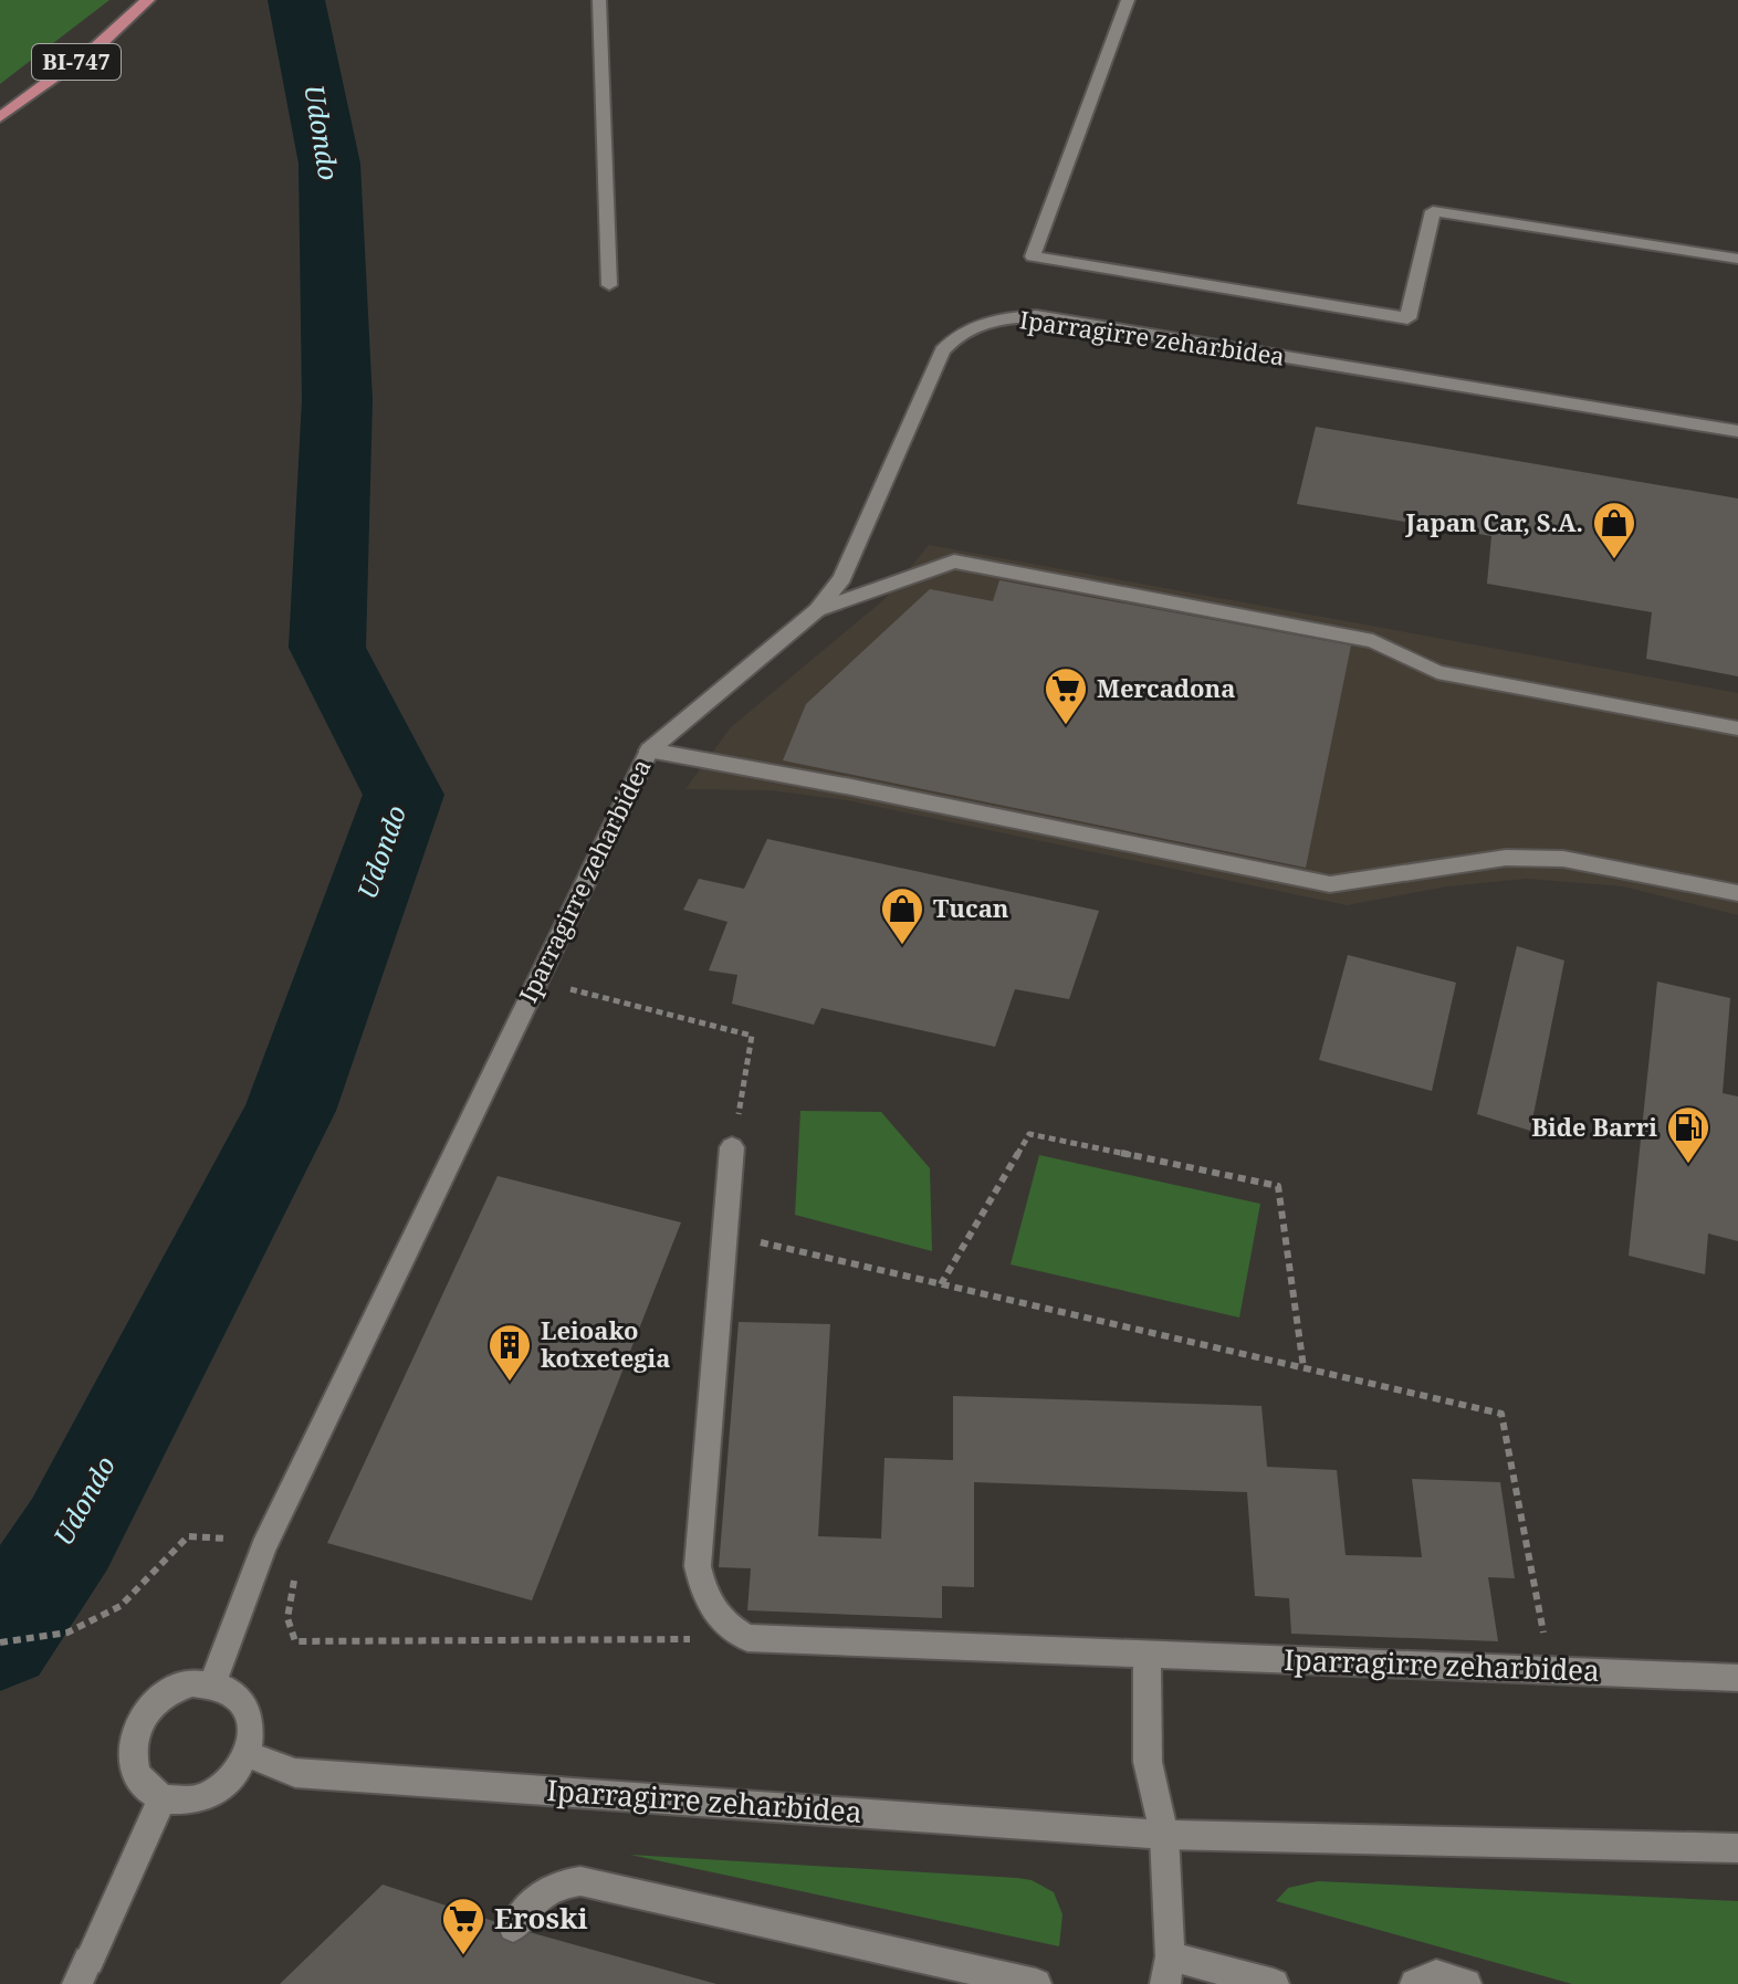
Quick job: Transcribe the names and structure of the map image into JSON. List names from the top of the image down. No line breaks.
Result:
{"streets":{"main road":["BI-747"],"street":["Iparragirre zeharbidea"]},"water":["Udondo"],"places":{"shop":["Japan Car, S.A.","Tucan"],"supermarket":["Mercadona","Eroski"],"fuel station":["Bide Barri"],"building":["Leioako kotxetegia"]}}
